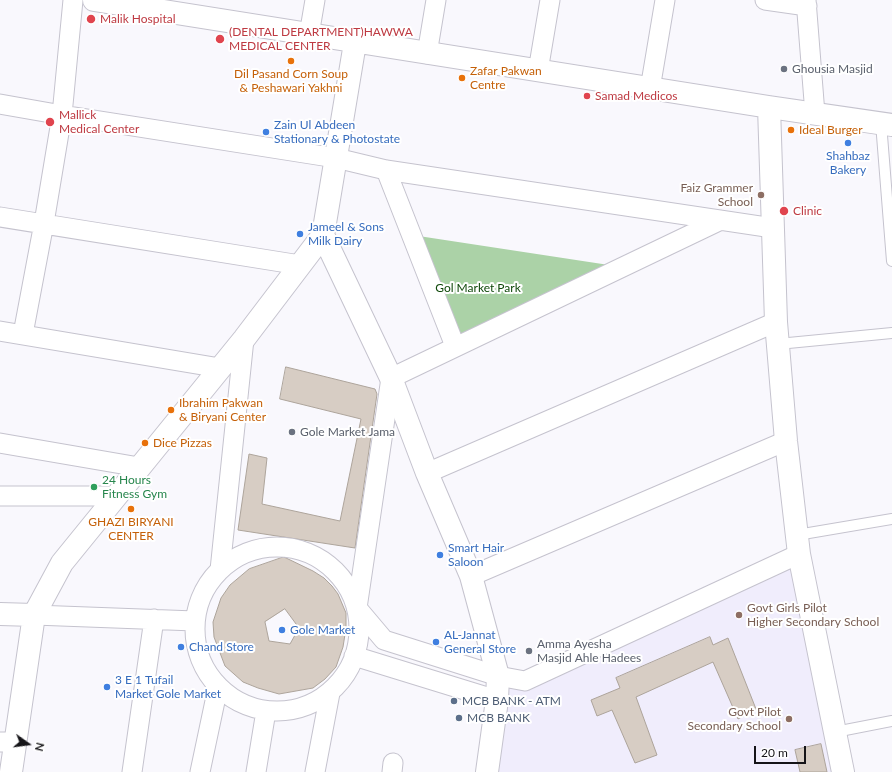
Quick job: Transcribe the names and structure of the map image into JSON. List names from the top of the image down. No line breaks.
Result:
{"parks":["Gol Market Park"],"places":["Malik Hospital","(DENTAL DEPARTMENT)HAWWA MEDICAL CENTER","Dil Pasand Corn Soup & Peshawari Yakhni","Ghousia Masjid","Zafar Pakwan Centre","Samad Medicos","Mallick Medical Center","Ideal Burger","Zain Ul Abdeen Stationary & Photostate","Shahbaz Bakery","Faiz Grammer School","Clinic","Jameel & Sons Milk Dairy","Ibrahim Pakwan & Biryani Center","Gole Market Jama","Dice Pizzas","24 Hours Fitness Gym","GHAZI BIRYANI CENTER","Smart Hair Saloon","Govt Girls Pilot Higher Secondary School","Gole Market","AL-Jannat General Store","Chand Store","Amma Ayesha Masjid Ahle Hadees","3 E 1 Tufail Market Gole Market","MCB BANK - ATM","MCB BANK","Govt Pilot Secondary School"],"scale_bar":"20 m","north":"right"}
